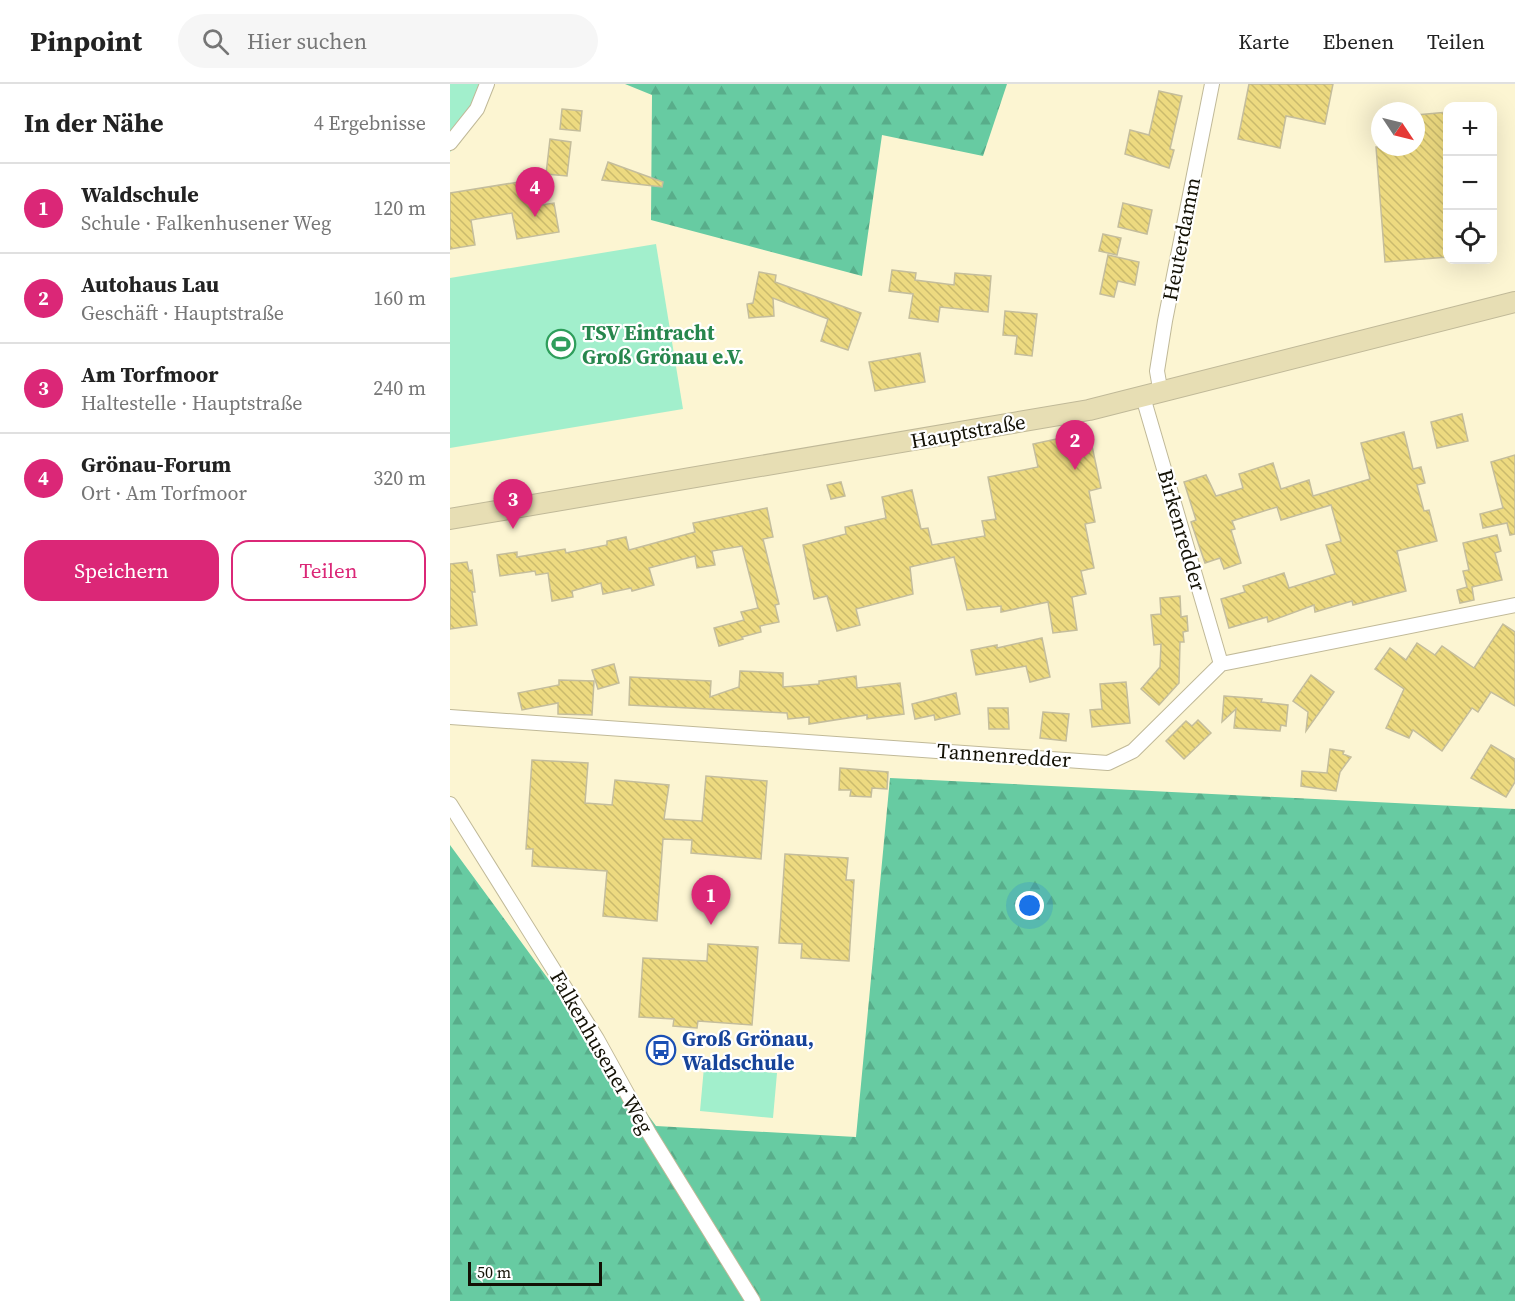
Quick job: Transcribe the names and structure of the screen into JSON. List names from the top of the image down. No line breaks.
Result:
{"streets":{"main road":["Hauptstraße"],"street":["Heuterdamm","Birkenredder","Tannenredder","Falkenhusener Weg"]},"crossings":[["Heuterdamm","Hauptstraße"],["Heuterdamm","Birkenredder"],["Hauptstraße","Birkenredder"],["Birkenredder","Tannenredder"]],"places":{"sports":["TSV Eintracht Groß Grönau e.V."],"bus stop":["Groß Grönau, Waldschule"]},"scale_bar":"50 m","north":"bottom right","page":{"header":"Pinpoint","search":"Hier suchen","nav":["Karte","Ebenen","Teilen"],"heading":["In der Nähe","4 Ergebnisse"],"map_buttons":["+","−"],"list":[{"mark":"1","name":"Waldschule","note":"Schule · Falkenhusener Weg","value":"120 m"},{"mark":"2","name":"Autohaus Lau","note":"Geschäft · Hauptstraße","value":"160 m"},{"mark":"3","name":"Am Torfmoor","note":"Haltestelle · Hauptstraße","value":"240 m"},{"mark":"4","name":"Grönau-Forum","note":"Ort · Am Torfmoor","value":"320 m"}],"pins":["4","2","3","1"],"buttons":["Speichern","Teilen"],"scale":"50 m"}}
